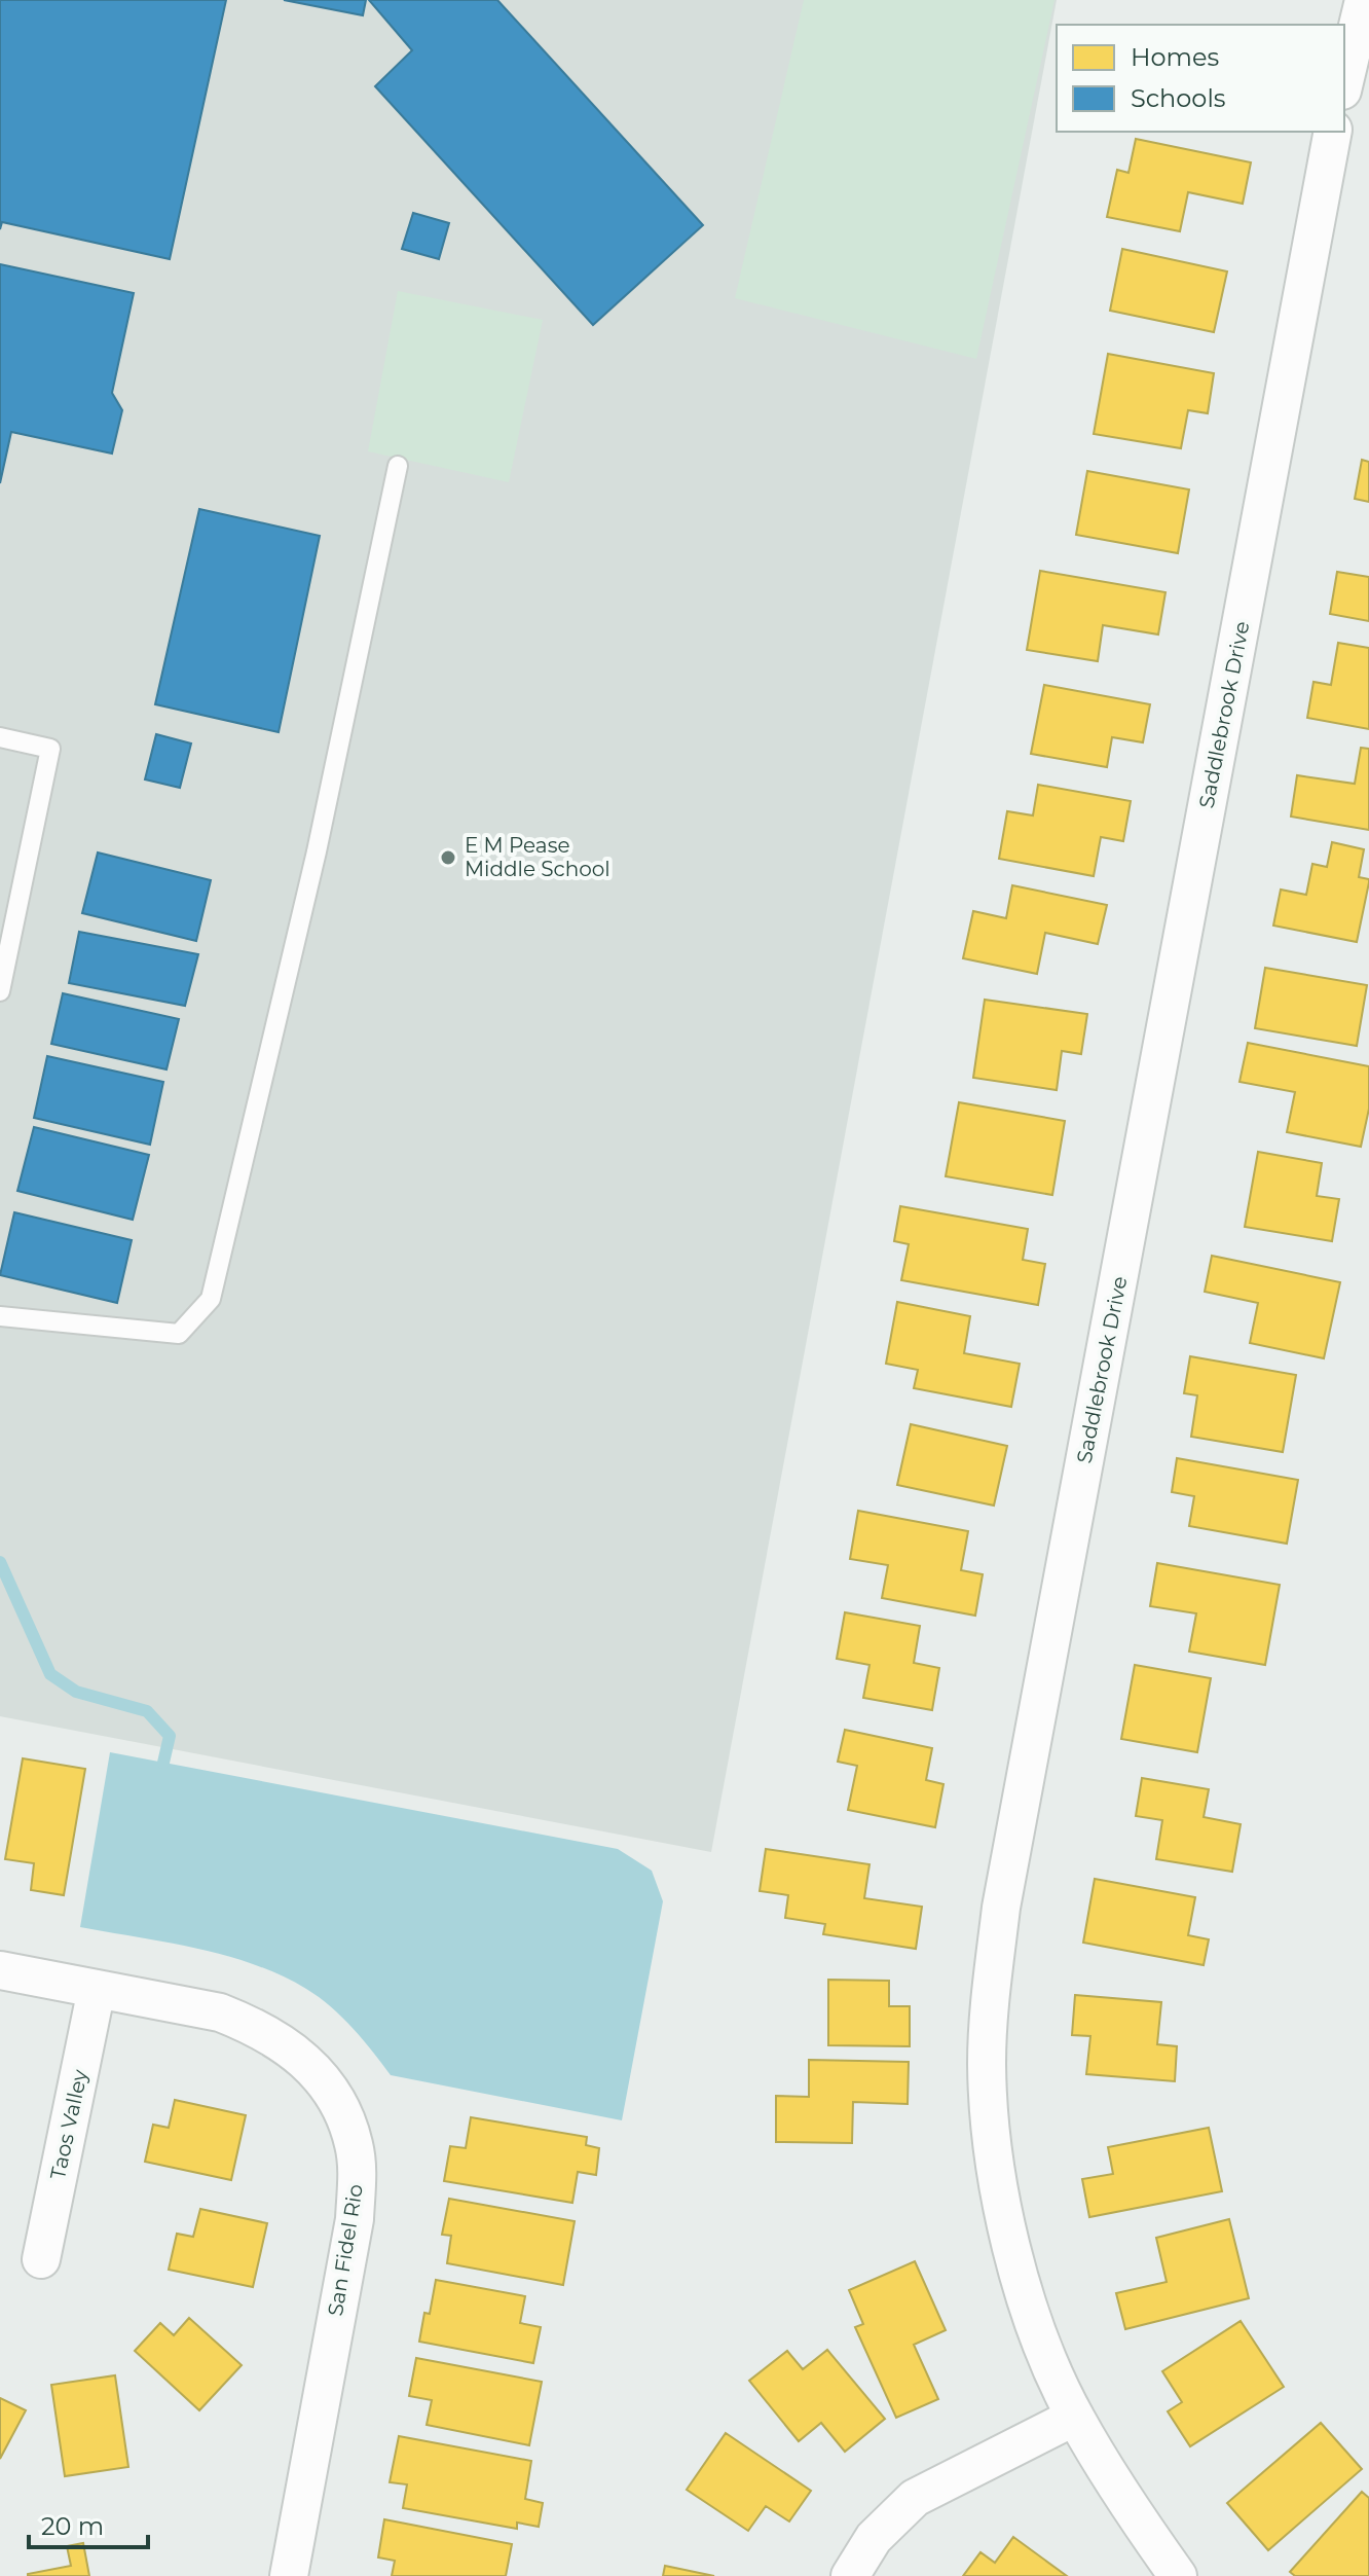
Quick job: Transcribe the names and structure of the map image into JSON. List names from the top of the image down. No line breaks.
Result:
{"streets":{"street":["Saddlebrook Drive","Taos Valley","San Fidel Rio"]},"crossings":[["Taos Valley","San Fidel Rio"]],"places":["E M Pease Middle School"],"legend":["Homes","Schools"],"scale_bar":"20 m"}
